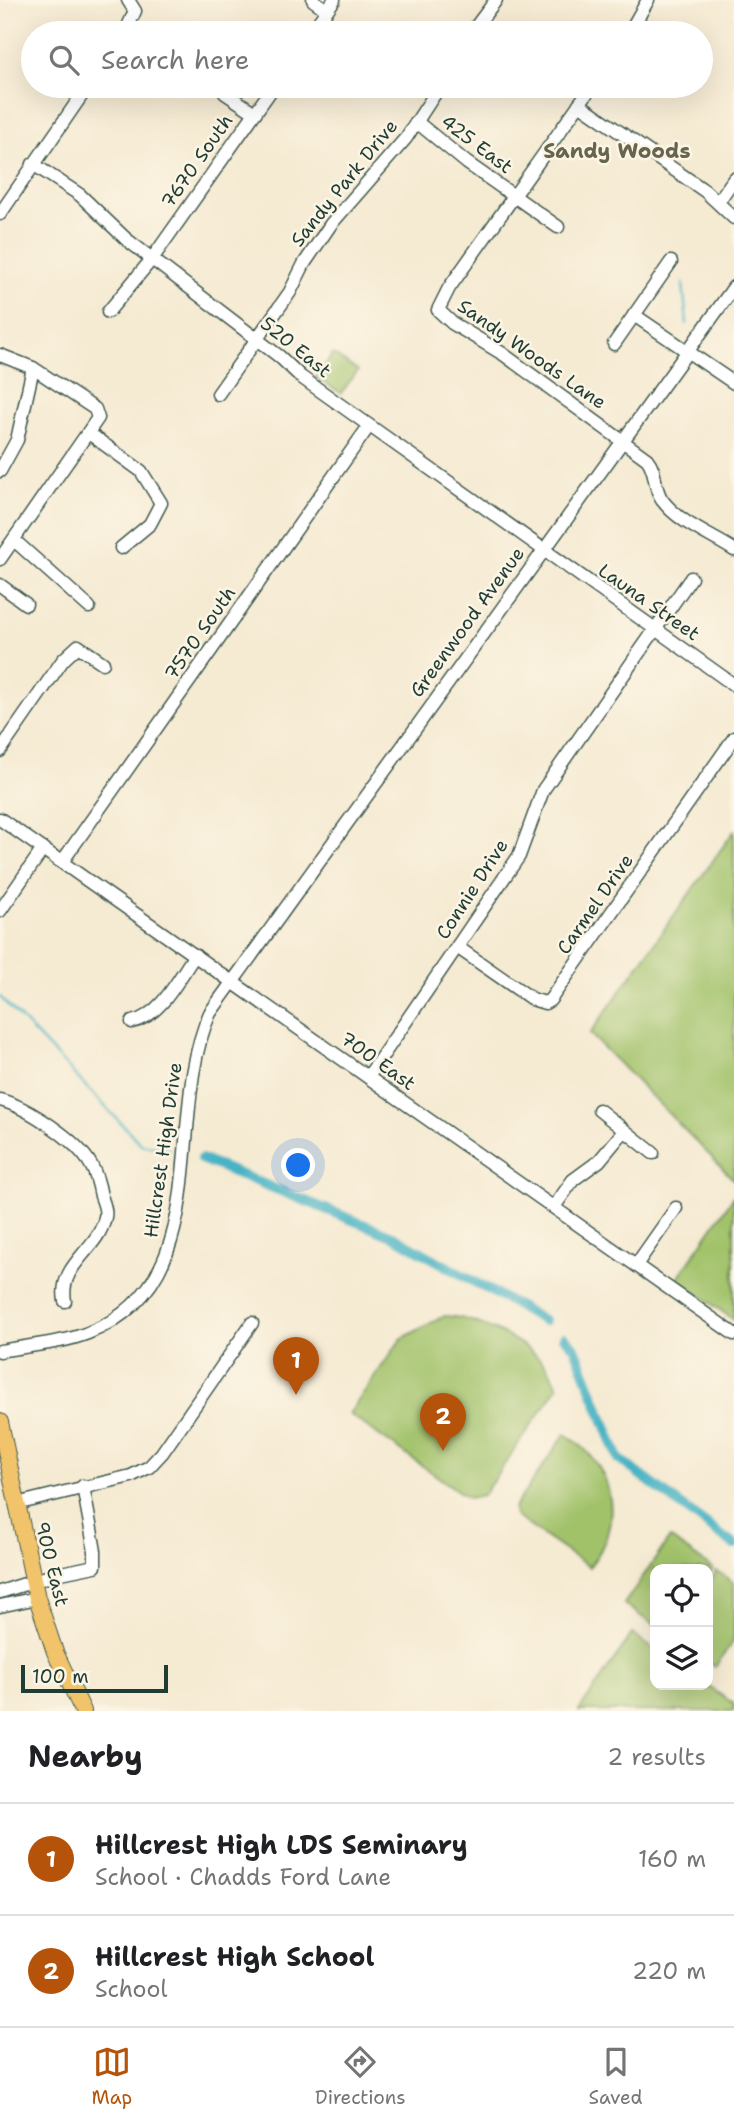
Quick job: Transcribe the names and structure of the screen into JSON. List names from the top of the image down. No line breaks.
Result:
{"streets":{"main road":["900 East"],"street":["425 East","7670 South","Sandy Park Drive","520 East","Sandy Woods Lane","Launa Street","Greenwood Avenue","7570 South","Connie Drive","Carmel Drive","700 East","Hillcrest High Drive"]},"crossings":[["425 East","Sandy Park Drive"],["425 East","Sandy Woods Lane"],["7670 South","520 East"],["Sandy Park Drive","520 East"],["520 East","Launa Street"],["520 East","Greenwood Avenue"],["520 East","7570 South"],["Sandy Woods Lane","Greenwood Avenue"],["Launa Street","Greenwood Avenue"],["Launa Street","Connie Drive"],["Greenwood Avenue","700 East"],["Greenwood Avenue","Hillcrest High Drive"],["7570 South","700 East"],["Connie Drive","Carmel Drive"],["Connie Drive","700 East"],["700 East","Hillcrest High Drive"]],"districts":["Sandy Woods"],"scale_bar":"100 m","page":{"search":"Search here","pins":["1","2"],"scale":"100 m","heading":["Nearby","2 results"],"list":[{"mark":"1","name":"Hillcrest High LDS Seminary","note":"School · Chadds Ford Lane","value":"160 m"},{"mark":"2","name":"Hillcrest High School","note":"School","value":"220 m"}],"nav":["Map","Directions","Saved"]}}
